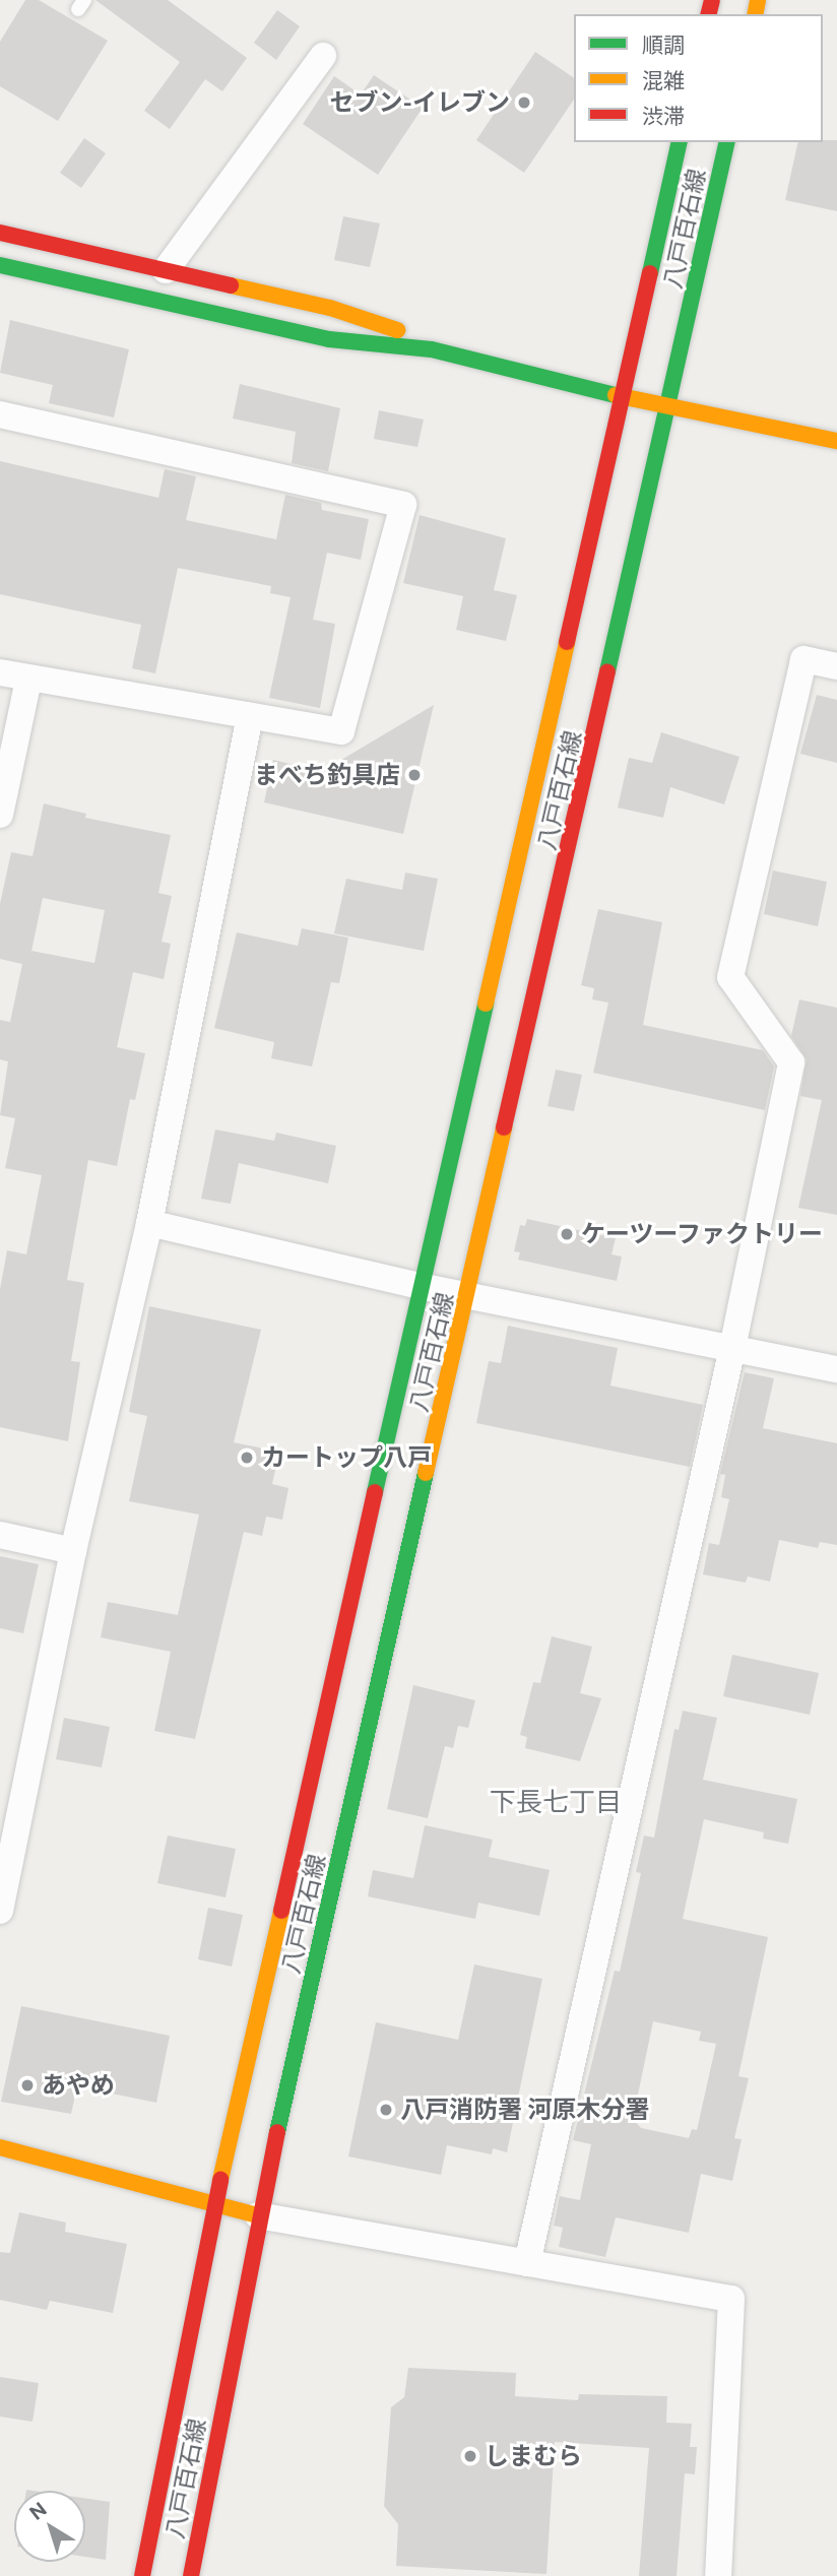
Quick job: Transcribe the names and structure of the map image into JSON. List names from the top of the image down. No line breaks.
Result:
{"streets":{"main road":["八戸百石線"]},"districts":["下長七丁目"],"places":["セブン-イレブン","まべち釣具店","ケーツーファクトリー","カートップ八戸","あやめ","八戸消防署 河原木分署","しまむら"],"legend":["順調","混雑","渋滞"],"north":"top left"}
